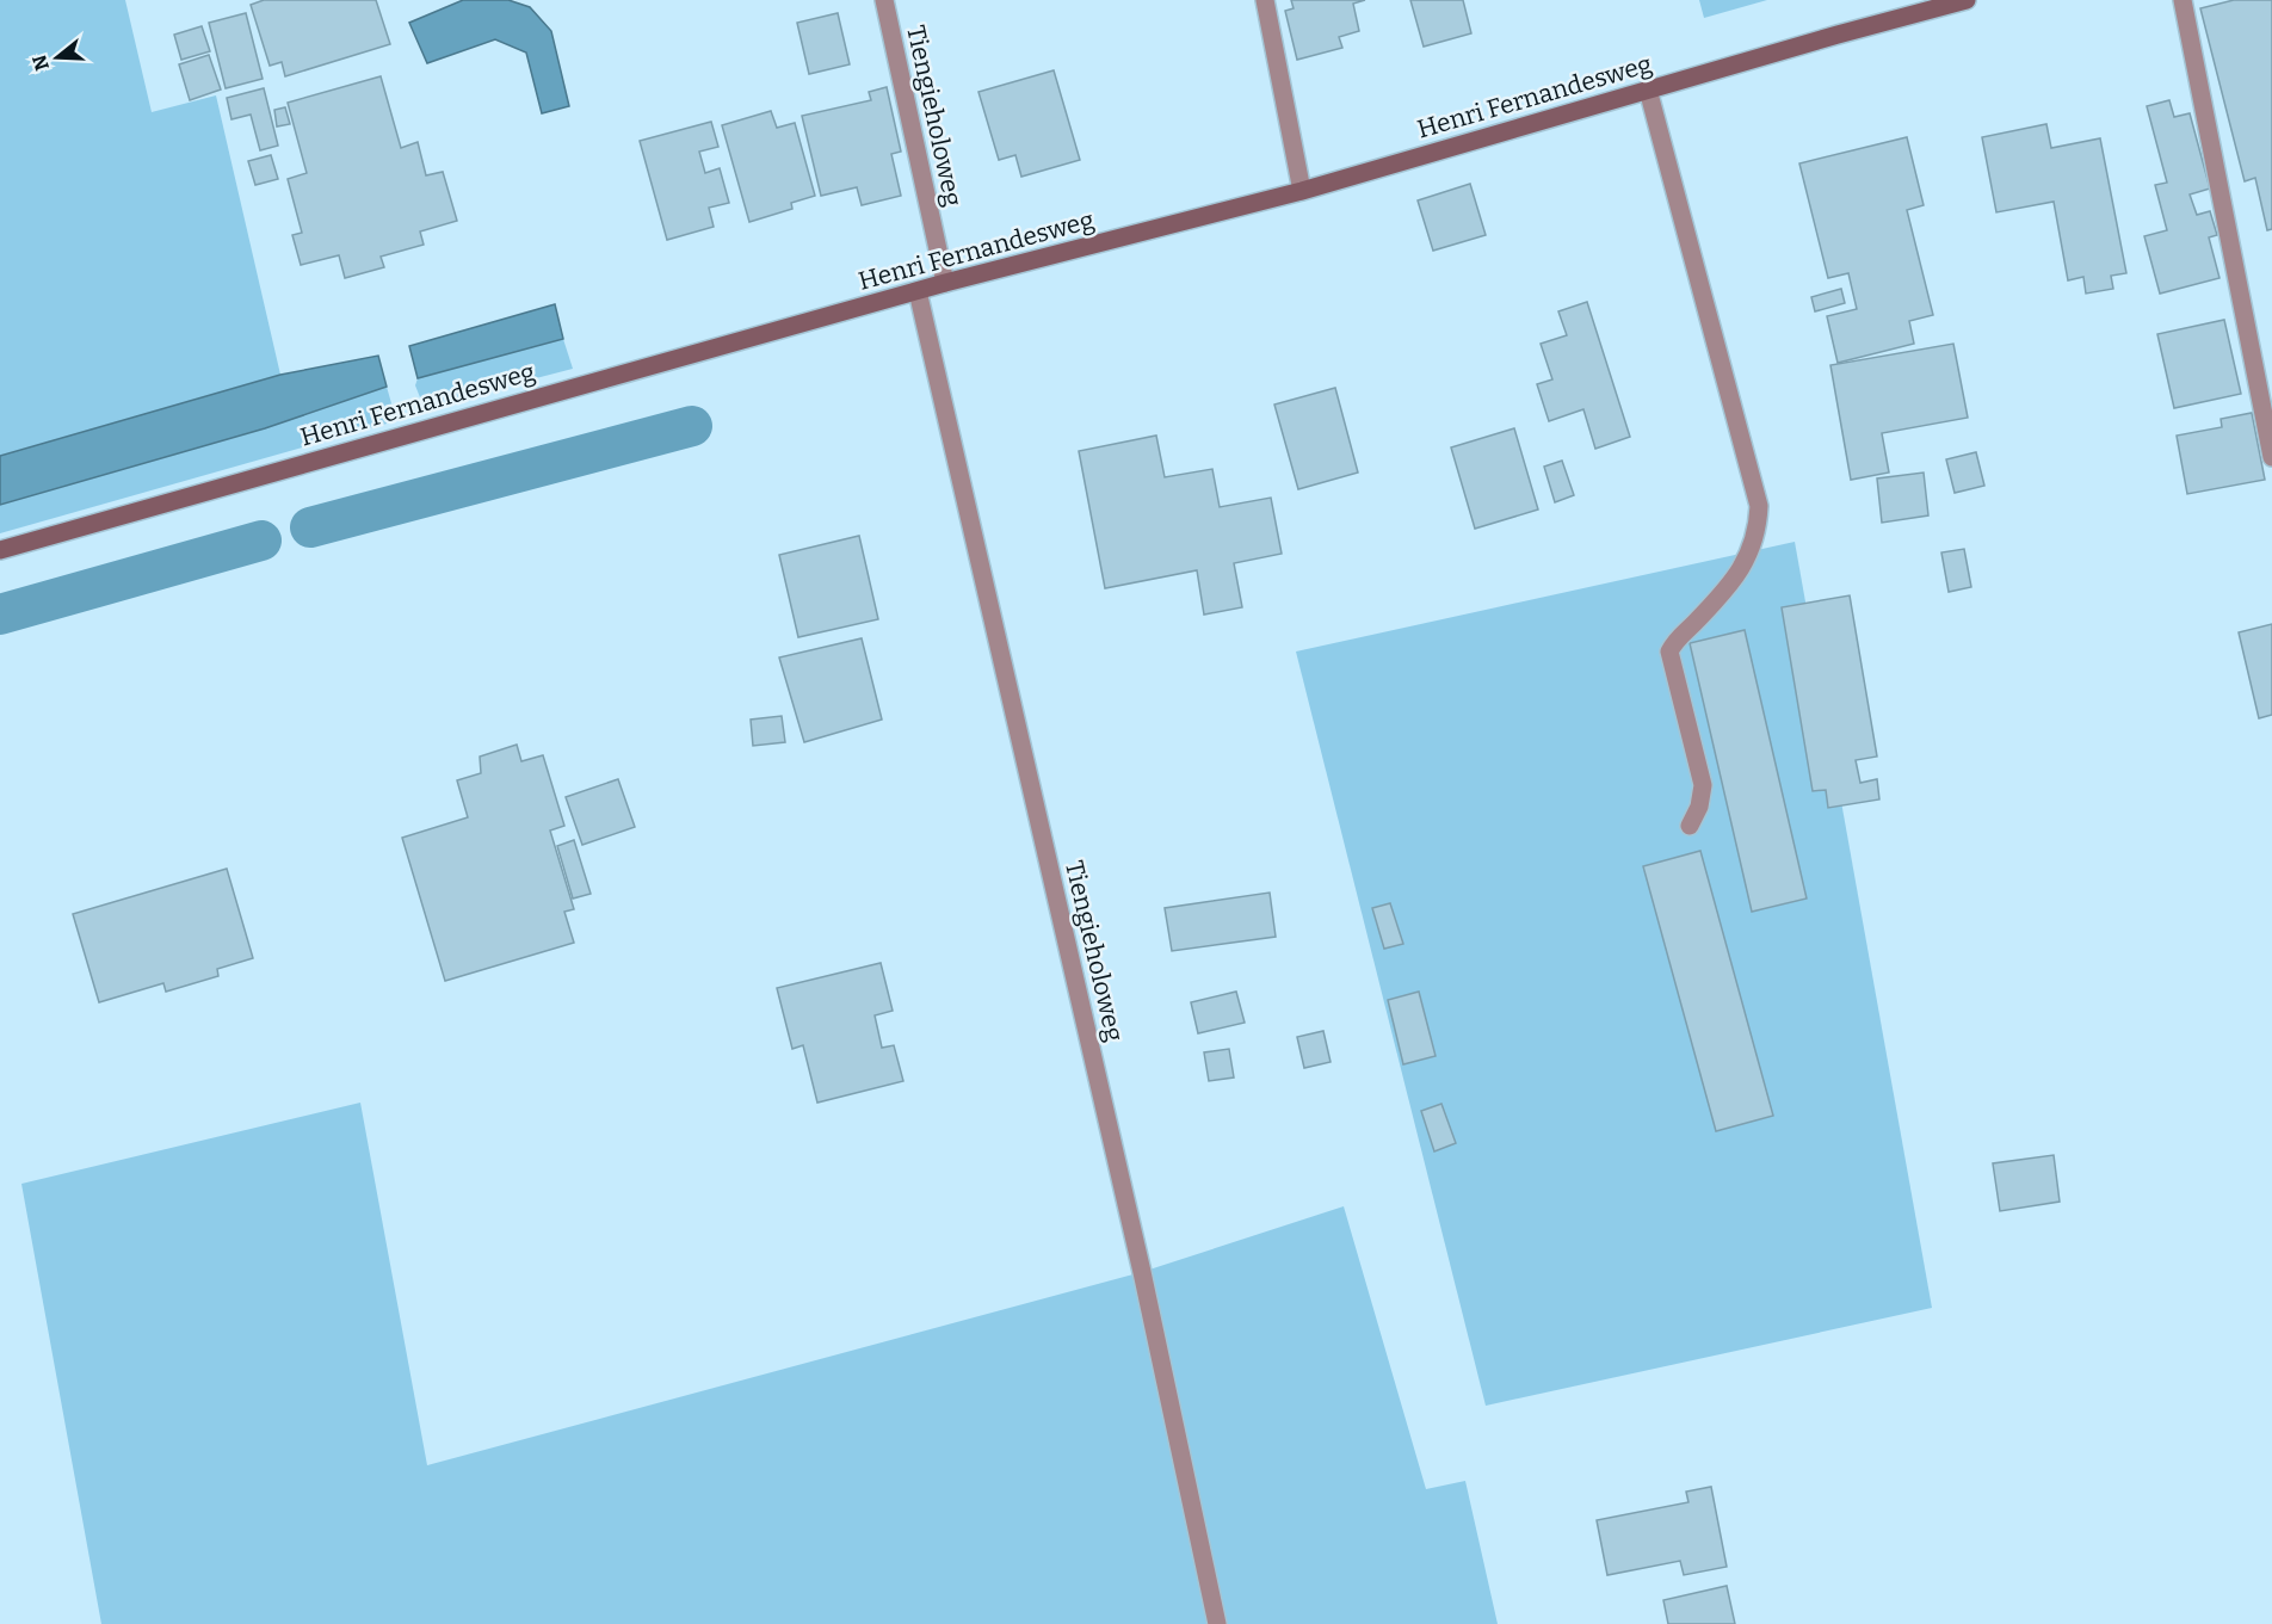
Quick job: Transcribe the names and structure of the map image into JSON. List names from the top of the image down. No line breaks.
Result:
{"streets":{"street":["Henri Fernandesweg","Tiengieholoweg"]},"crossings":[["Henri Fernandesweg","Tiengieholoweg"]],"north":"left"}
